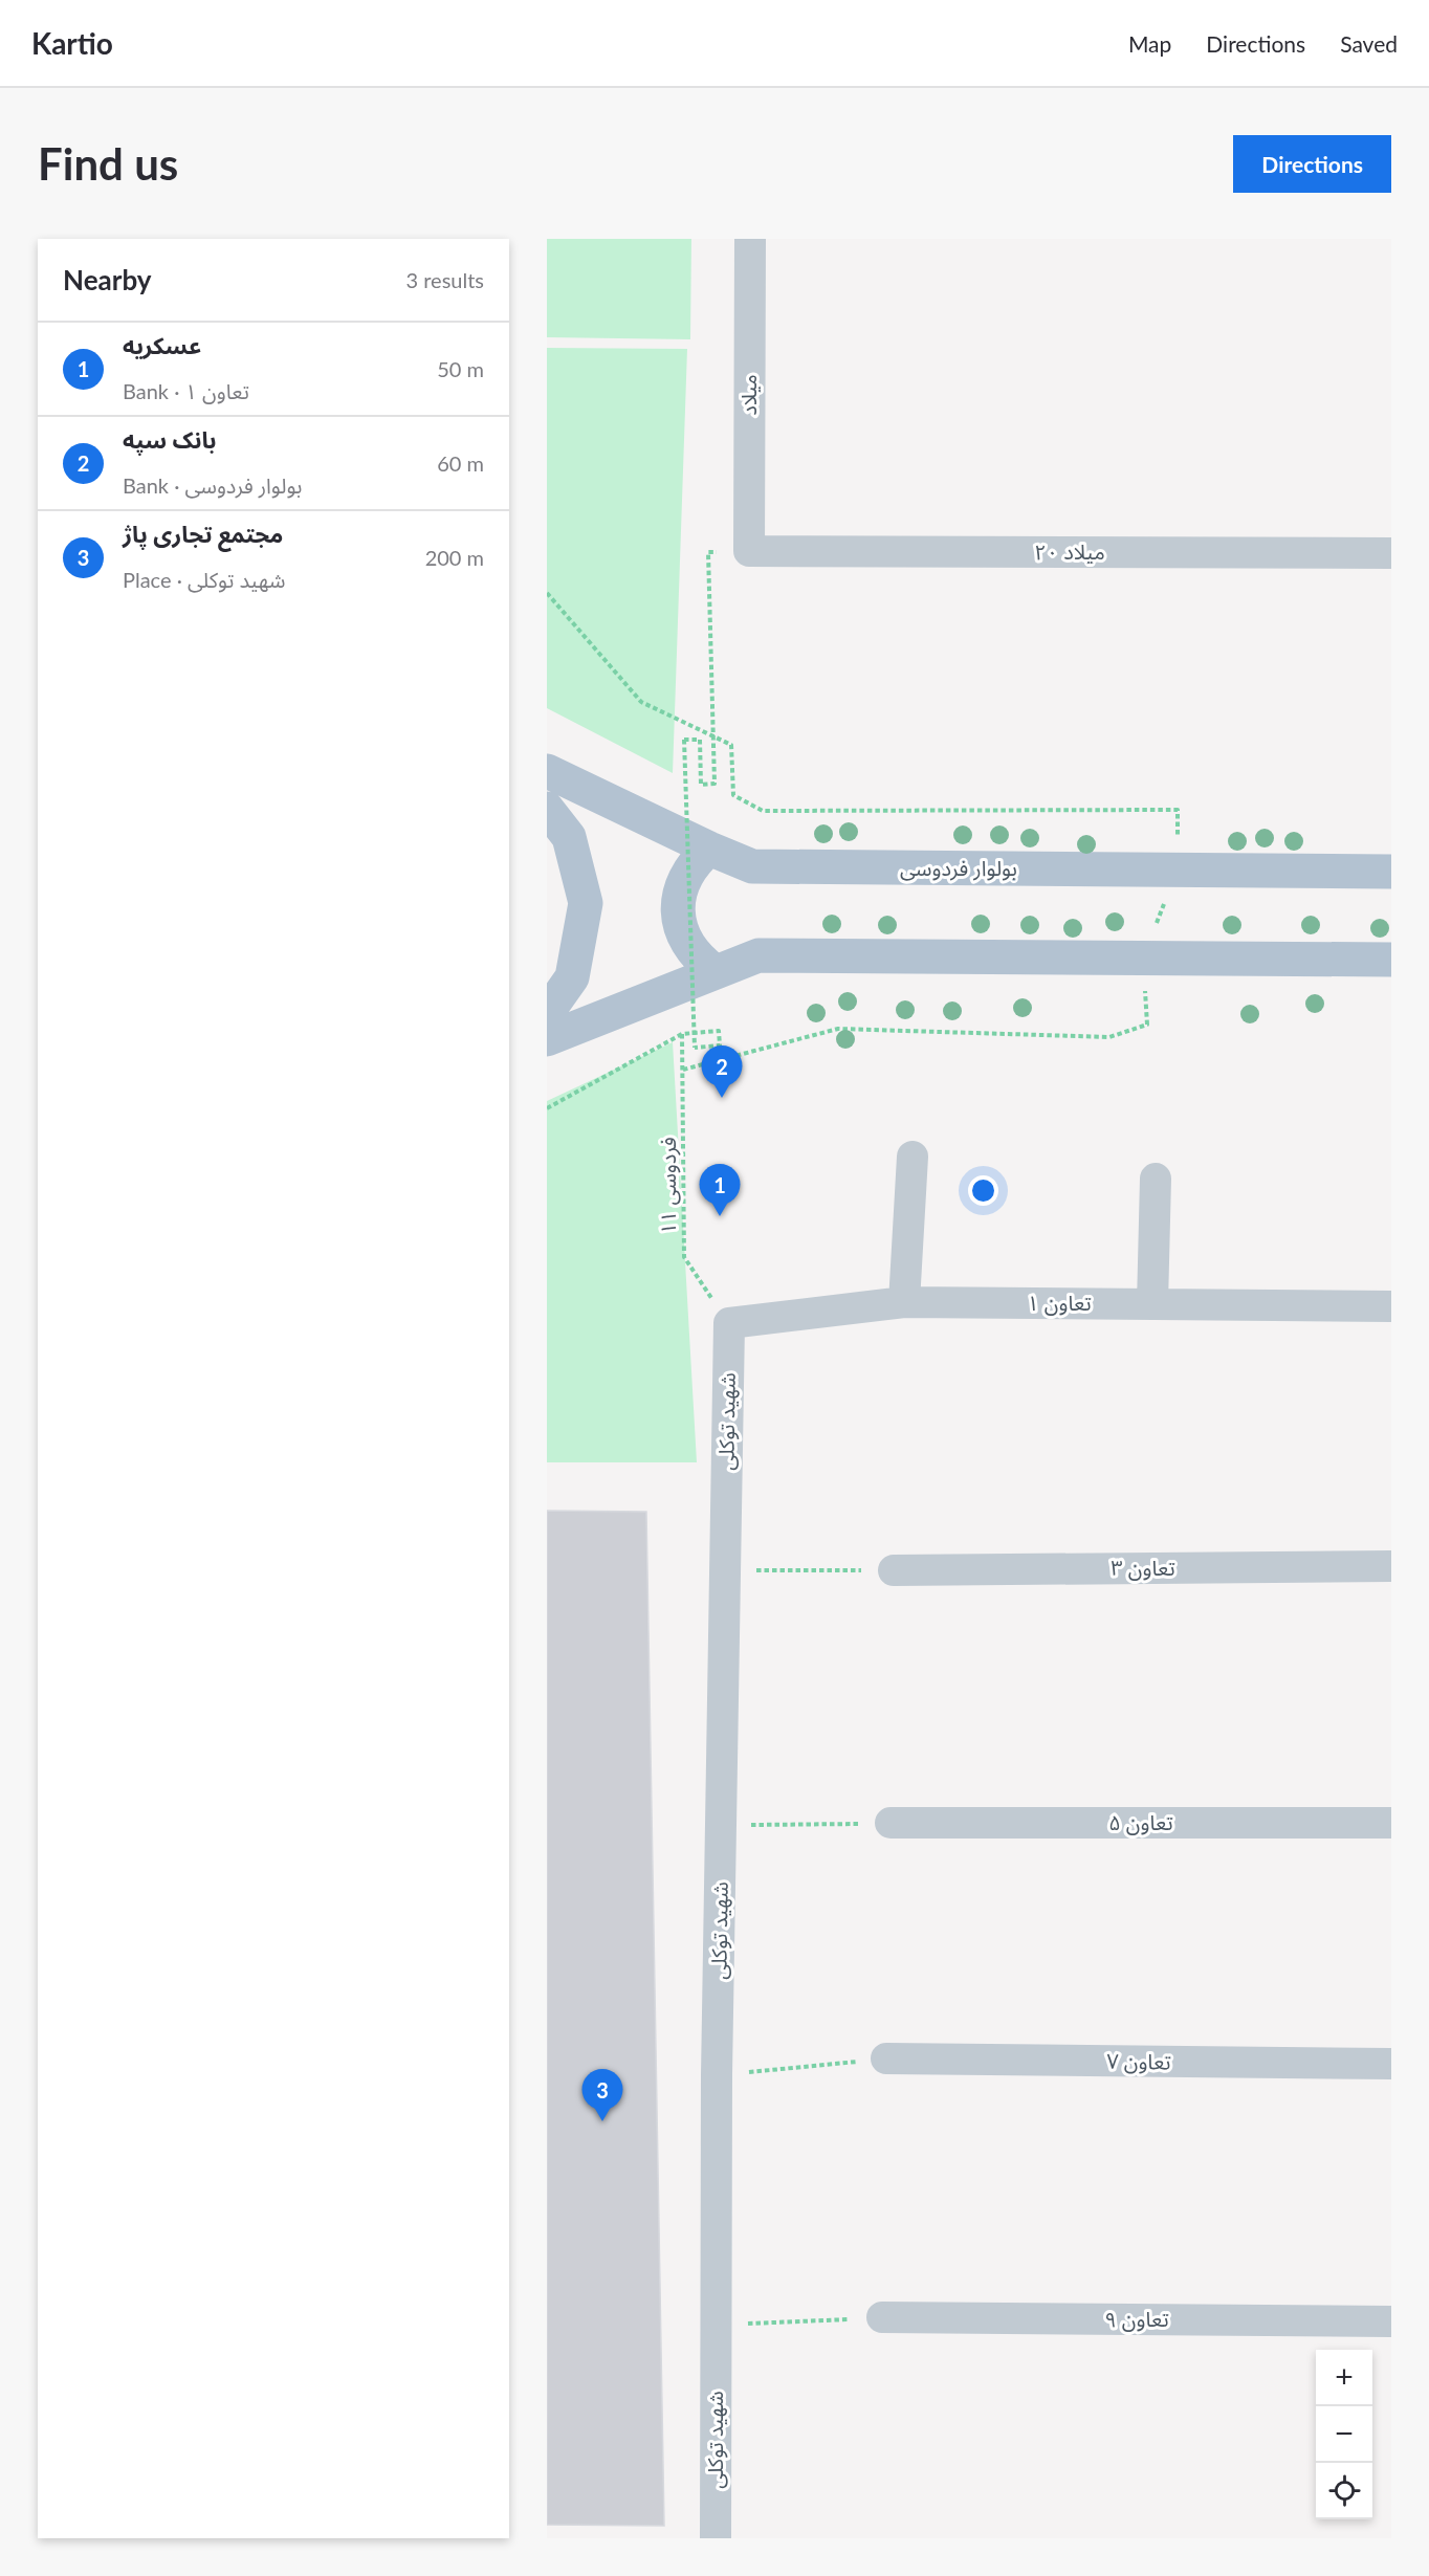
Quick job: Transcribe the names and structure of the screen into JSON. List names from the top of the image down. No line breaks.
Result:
{"streets":{"main road":["بولوار فردوسی"],"street":["میلاد","میلاد ۲۰","تعاون ۱","شهید توکلی","تعاون ۳","تعاون ۵","تعاون ۷","تعاون ۹"],"path":["فردوسی ۱۱"]},"crossings":[["میلاد","میلاد ۲۰"],["فردوسی ۱۱","تعاون ۱"],["فردوسی ۱۱","شهید توکلی"],["تعاون ۱","شهید توکلی"]],"page":{"header":"Kartio","nav":["Map","Directions","Saved"],"buttons":"Directions","title":"Find us","heading":["Nearby","3 results"],"list":[{"mark":"1","name":"عسکریه","note":"Bank · تعاون ۱","value":"50 m"},{"mark":"2","name":"بانک سپه","note":"Bank · بولوار فردوسی","value":"60 m"},{"mark":"3","name":"مجتمع تجاری پاژ","note":"Place · شهید توکلی","value":"200 m"}],"pins":["2","1","3"],"map_buttons":["+","−"]}}
